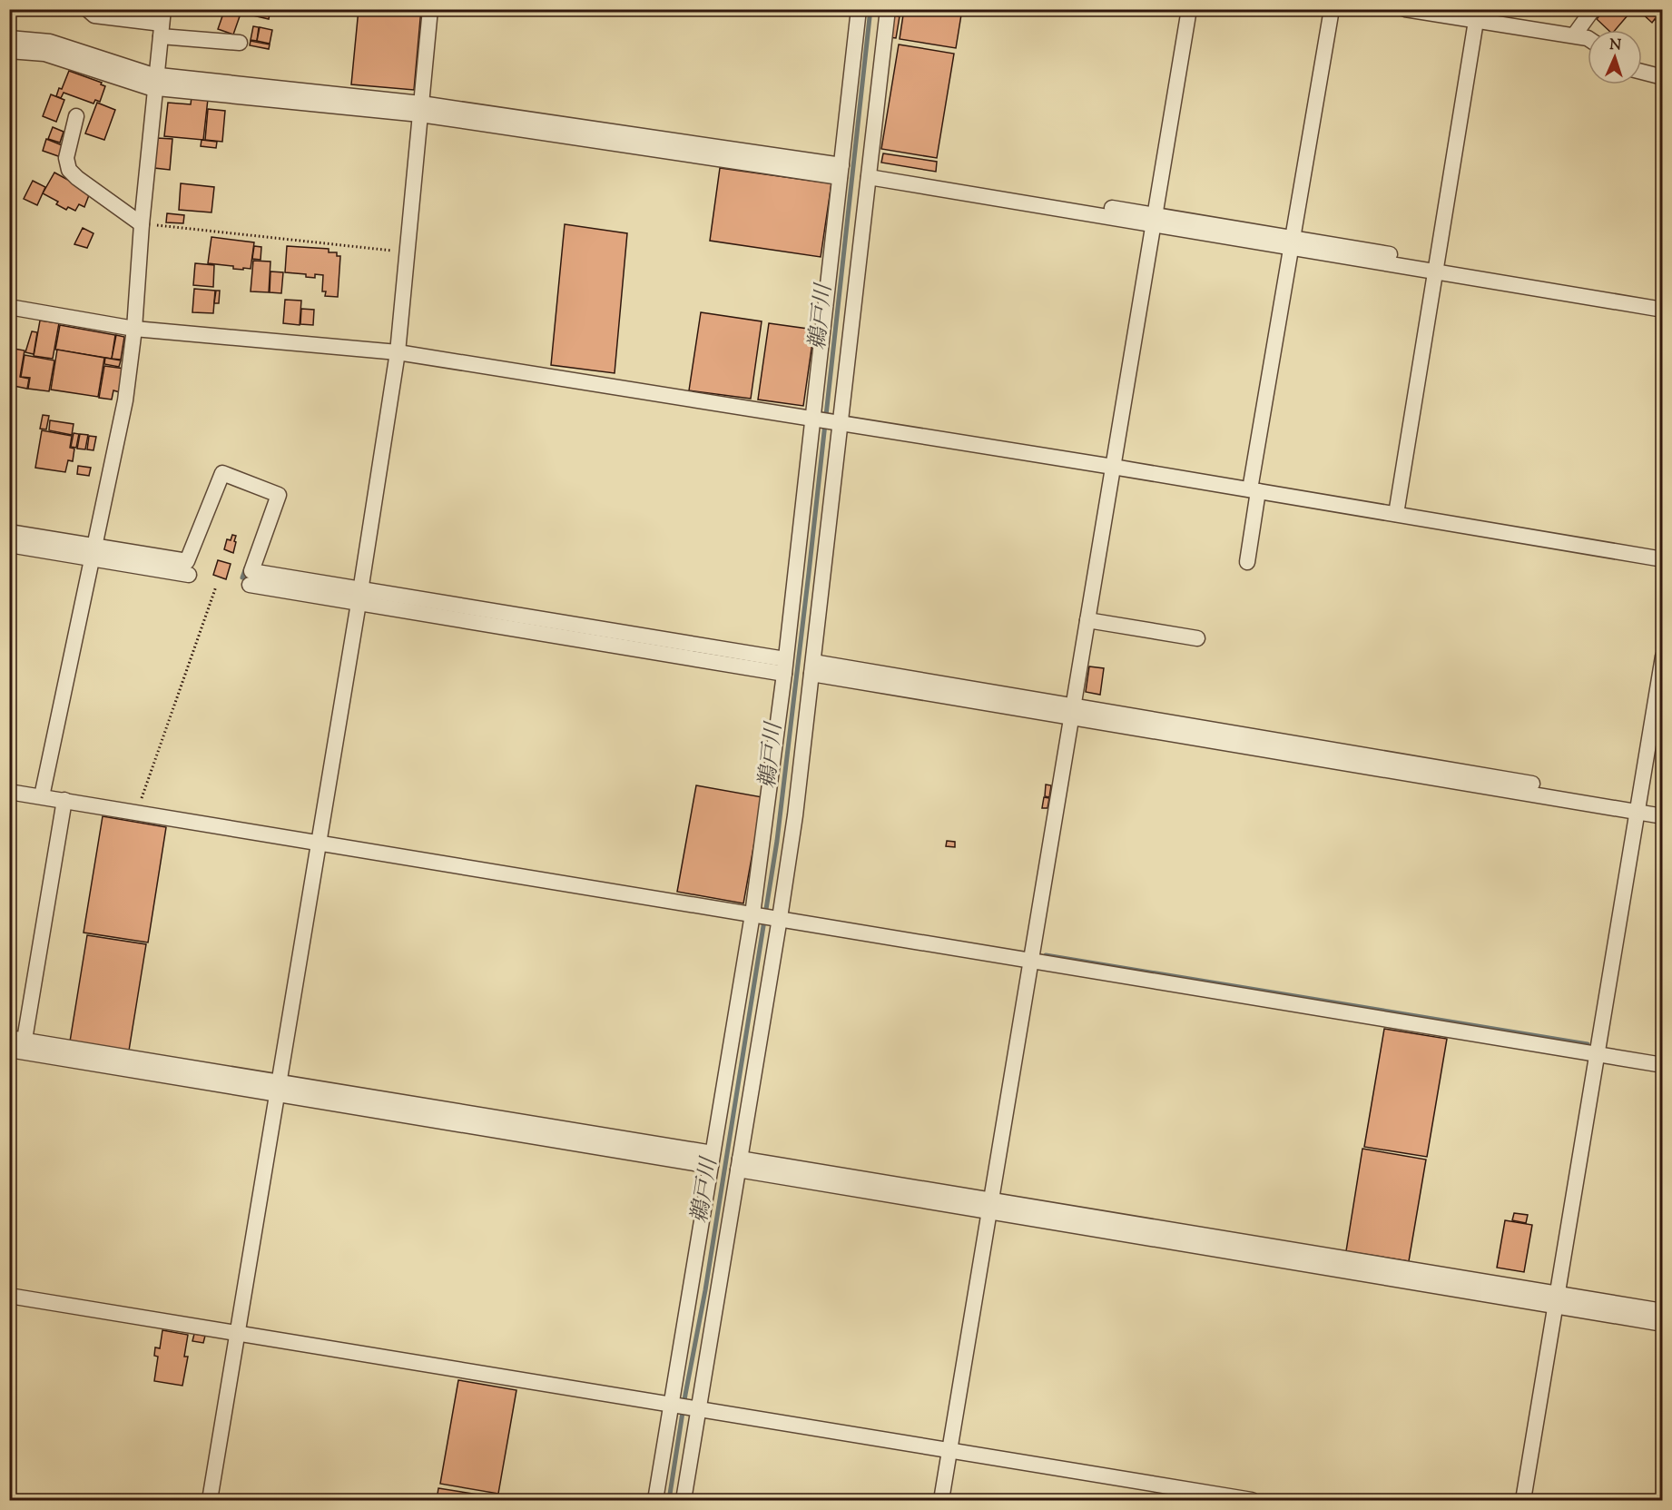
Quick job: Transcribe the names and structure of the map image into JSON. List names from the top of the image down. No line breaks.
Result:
{"water":["鵜戸川"],"north":"top"}
